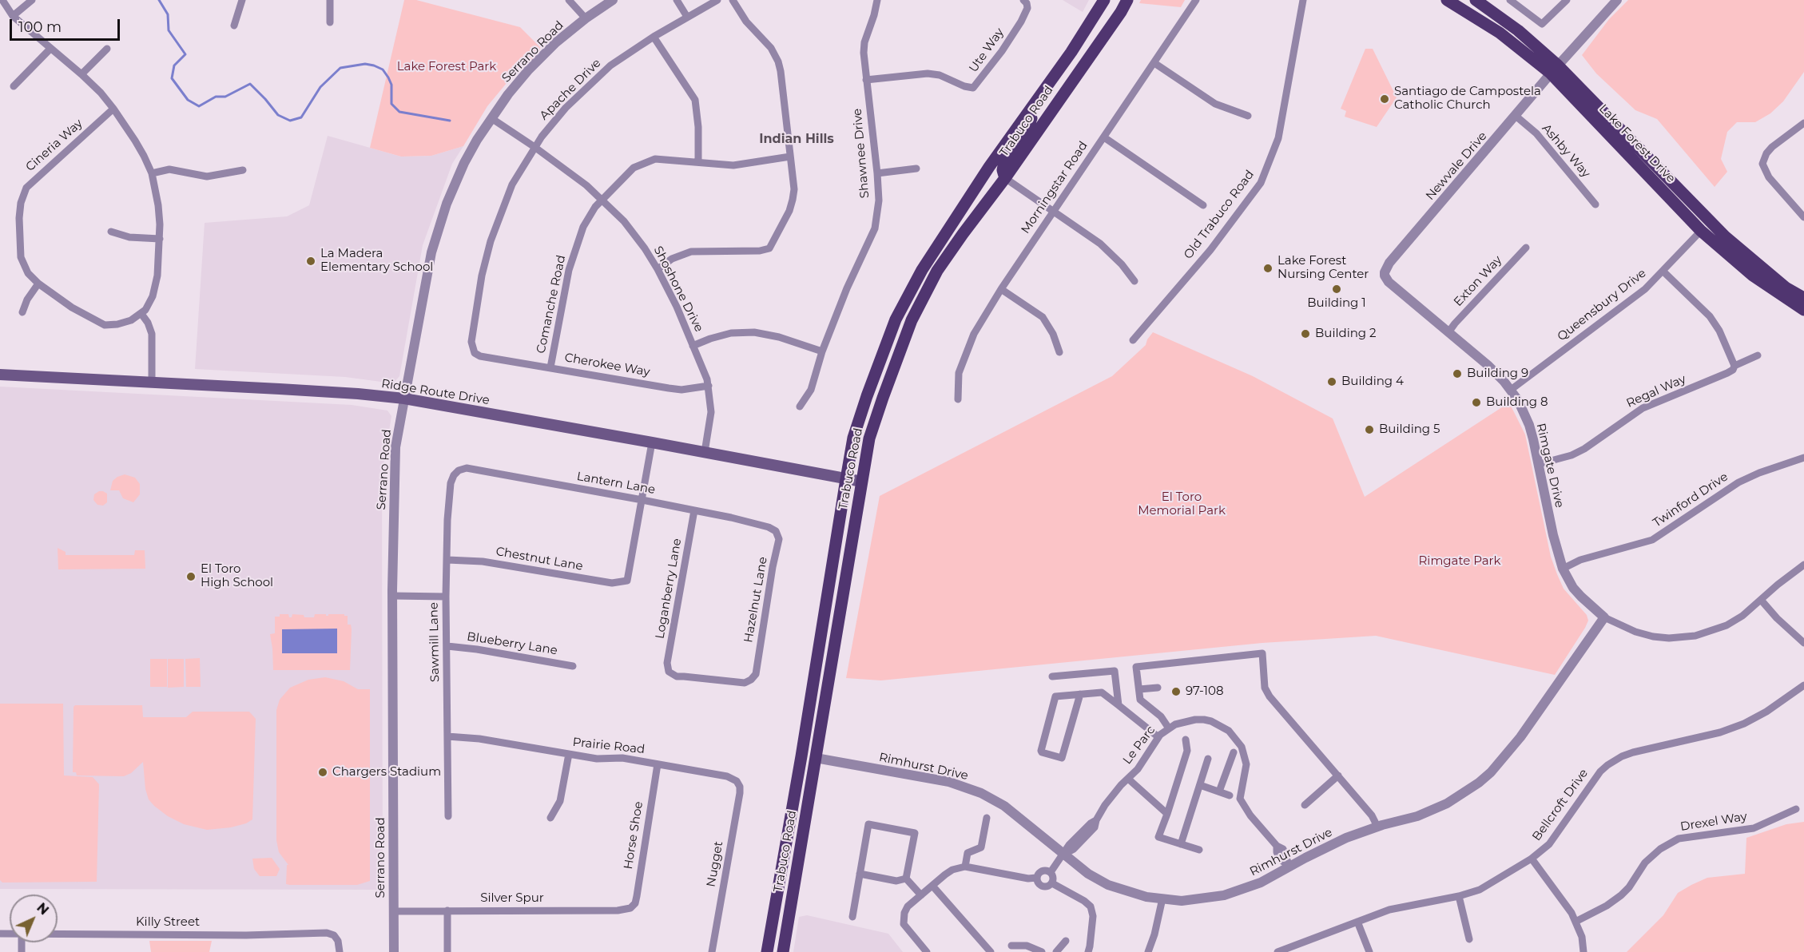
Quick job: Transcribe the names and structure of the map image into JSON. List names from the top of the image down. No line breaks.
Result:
{"streets":{"main road":["Trabuco Road","Lake Forest Drive","Ridge Route Drive"],"street":["Ute Way","Serrano Road","Apache Drive","Cineria Way","Ashby Way","Shawnee Drive","Newvale Drive","Morningstar Road","Old Trabuco Road","Exton Way","Shoshone Drive","Comanche Road","Queensbury Drive","Cherokee Way","Regal Way","Rimgate Drive","Lantern Lane","Twinford Drive","Chestnut Lane","Loganberry Lane","Hazelnut Lane","Sawmill Lane","Blueberry Lane","Le Parc","Prairie Road","Rimhurst Drive","Bellcroft Drive","Drexel Way","Horse Shoe","Nugget","Silver Spur","Killy Street"]},"crossings":[["Ute Way","Shawnee Drive"],["Serrano Road","Shoshone Drive"],["Serrano Road","Ridge Route Drive"],["Serrano Road","Silver Spur"],["Apache Drive","Shoshone Drive"],["Apache Drive","Cherokee Way"],["Trabuco Road","Ridge Route Drive"],["Trabuco Road","Rimhurst Drive"],["Lake Forest Drive","Newvale Drive"],["Lake Forest Drive","Queensbury Drive"],["Ashby Way","Newvale Drive"],["Newvale Drive","Rimgate Drive"],["Exton Way","Rimgate Drive"],["Shoshone Drive","Comanche Road"],["Shoshone Drive","Cherokee Way"],["Shoshone Drive","Ridge Route Drive"],["Comanche Road","Cherokee Way"],["Queensbury Drive","Rimgate Drive"],["Regal Way","Rimgate Drive"],["Rimgate Drive","Twinford Drive"],["Rimgate Drive","Rimhurst Drive"],["Lantern Lane","Chestnut Lane"],["Lantern Lane","Loganberry Lane"],["Lantern Lane","Hazelnut Lane"],["Lantern Lane","Sawmill Lane"],["Chestnut Lane","Sawmill Lane"],["Loganberry Lane","Hazelnut Lane"],["Sawmill Lane","Blueberry Lane"],["Sawmill Lane","Prairie Road"],["Le Parc","Rimhurst Drive"],["Prairie Road","Horse Shoe"],["Prairie Road","Nugget"],["Horse Shoe","Silver Spur"]],"districts":["Indian Hills"],"parks":["Lake Forest Park","El Toro Memorial Park","Rimgate Park"],"places":["Santiago de Campostela Catholic Church","La Madera Elementary School","Lake Forest Nursing Center","Building 1","Building 2","Building 9","Building 4","Building 8","Building 5","El Toro High School","97-108","Chargers Stadium"],"scale_bar":"100 m","north":"top right"}
